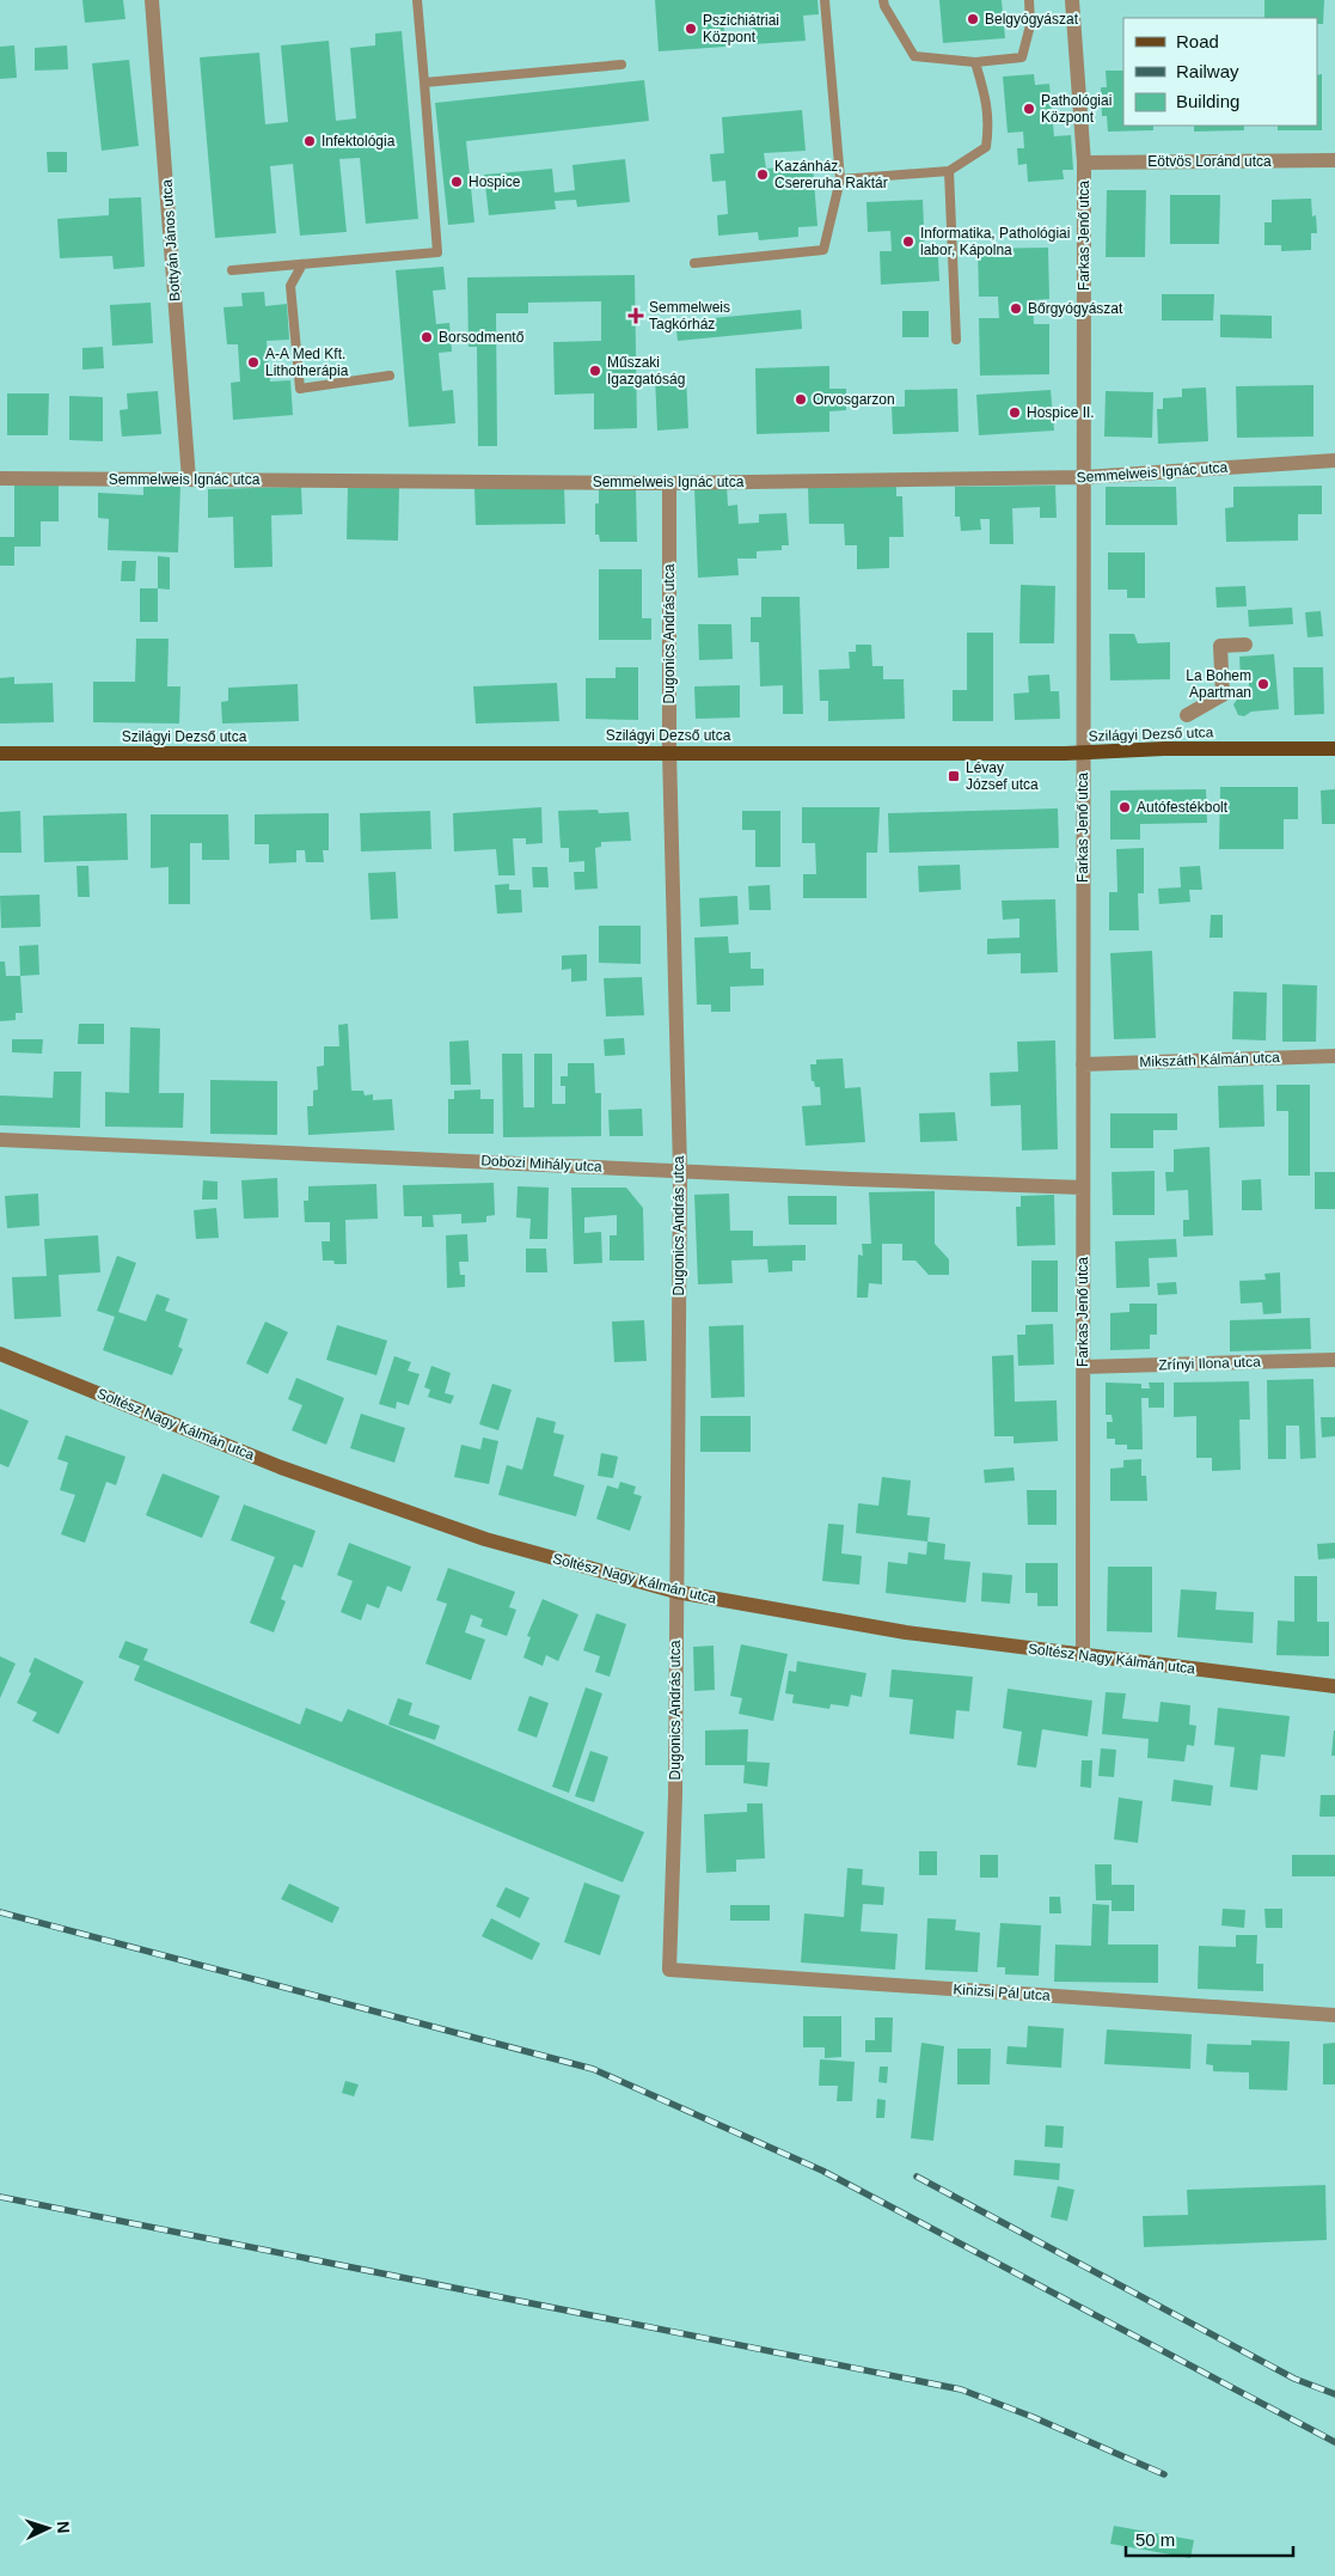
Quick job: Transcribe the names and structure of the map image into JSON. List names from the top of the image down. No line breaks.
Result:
{"streets":{"main road":["Szilágyi Dezső utca"],"street":["Eötvös Loránd utca","Farkas Jenő utca","Bottyán János utca","Semmelweis Ignác utca","Dugonics András utca","Mikszáth Kálmán utca","Dobozi Mihály utca","Zrínyi Ilona utca","Soltész Nagy Kálmán utca","Kinizsi Pál utca"]},"crossings":[["Eötvös Loránd utca","Farkas Jenő utca"],["Farkas Jenő utca","Semmelweis Ignác utca"],["Farkas Jenő utca","Szilágyi Dezső utca"],["Farkas Jenő utca","Mikszáth Kálmán utca"],["Farkas Jenő utca","Dobozi Mihály utca"],["Farkas Jenő utca","Zrínyi Ilona utca"],["Farkas Jenő utca","Soltész Nagy Kálmán utca"],["Bottyán János utca","Semmelweis Ignác utca"],["Semmelweis Ignác utca","Dugonics András utca"],["Dugonics András utca","Szilágyi Dezső utca"],["Dugonics András utca","Dobozi Mihály utca"],["Dugonics András utca","Soltész Nagy Kálmán utca"],["Dugonics András utca","Kinizsi Pál utca"]],"places":{"other":["Belgyógyászat","Pszichiátriai Központ","Pathológiai Központ","Infektológia","Kazánház, Csereruha Raktár","Hospice","Informatika, Pathológiai labor, Kápolna","Bőrgyógyászat","Borsodmentő","A-A Med Kft. Lithotherápia","Műszaki Igazgatóság","Orvosgarzon","Hospice II.","La Bohem Apartman","Autófestékbolt"],"health":["Semmelweis Tagkórház"],"transit":["Lévay József utca"]},"legend":["Road","Railway","Building"],"scale_bar":"50 m","north":"right"}
